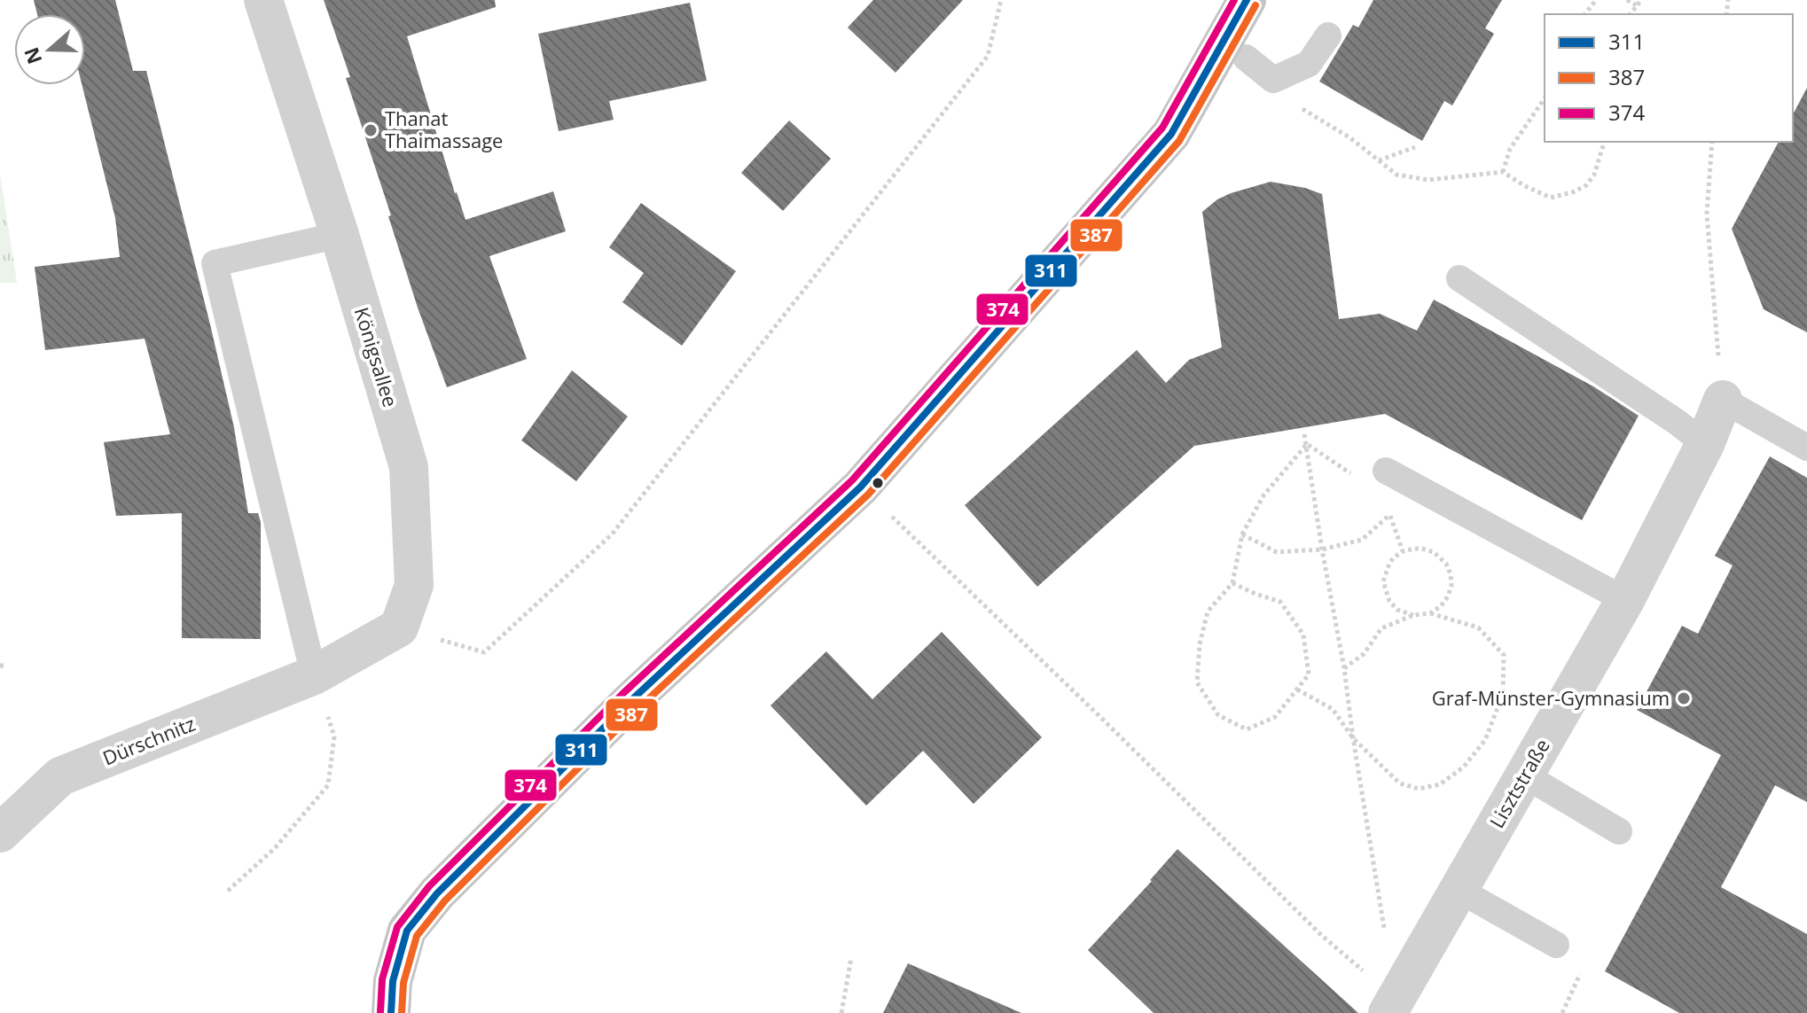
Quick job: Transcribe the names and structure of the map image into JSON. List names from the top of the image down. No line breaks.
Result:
{"streets":{"street":["Königsallee","Dürschnitz","Lisztstraße"]},"places":["Thanat Thaimassage","Graf-Münster-Gymnasium"],"lines":["transit line 311","transit line 374","transit line 387"],"legend":["311","387","374"],"north":"left"}
